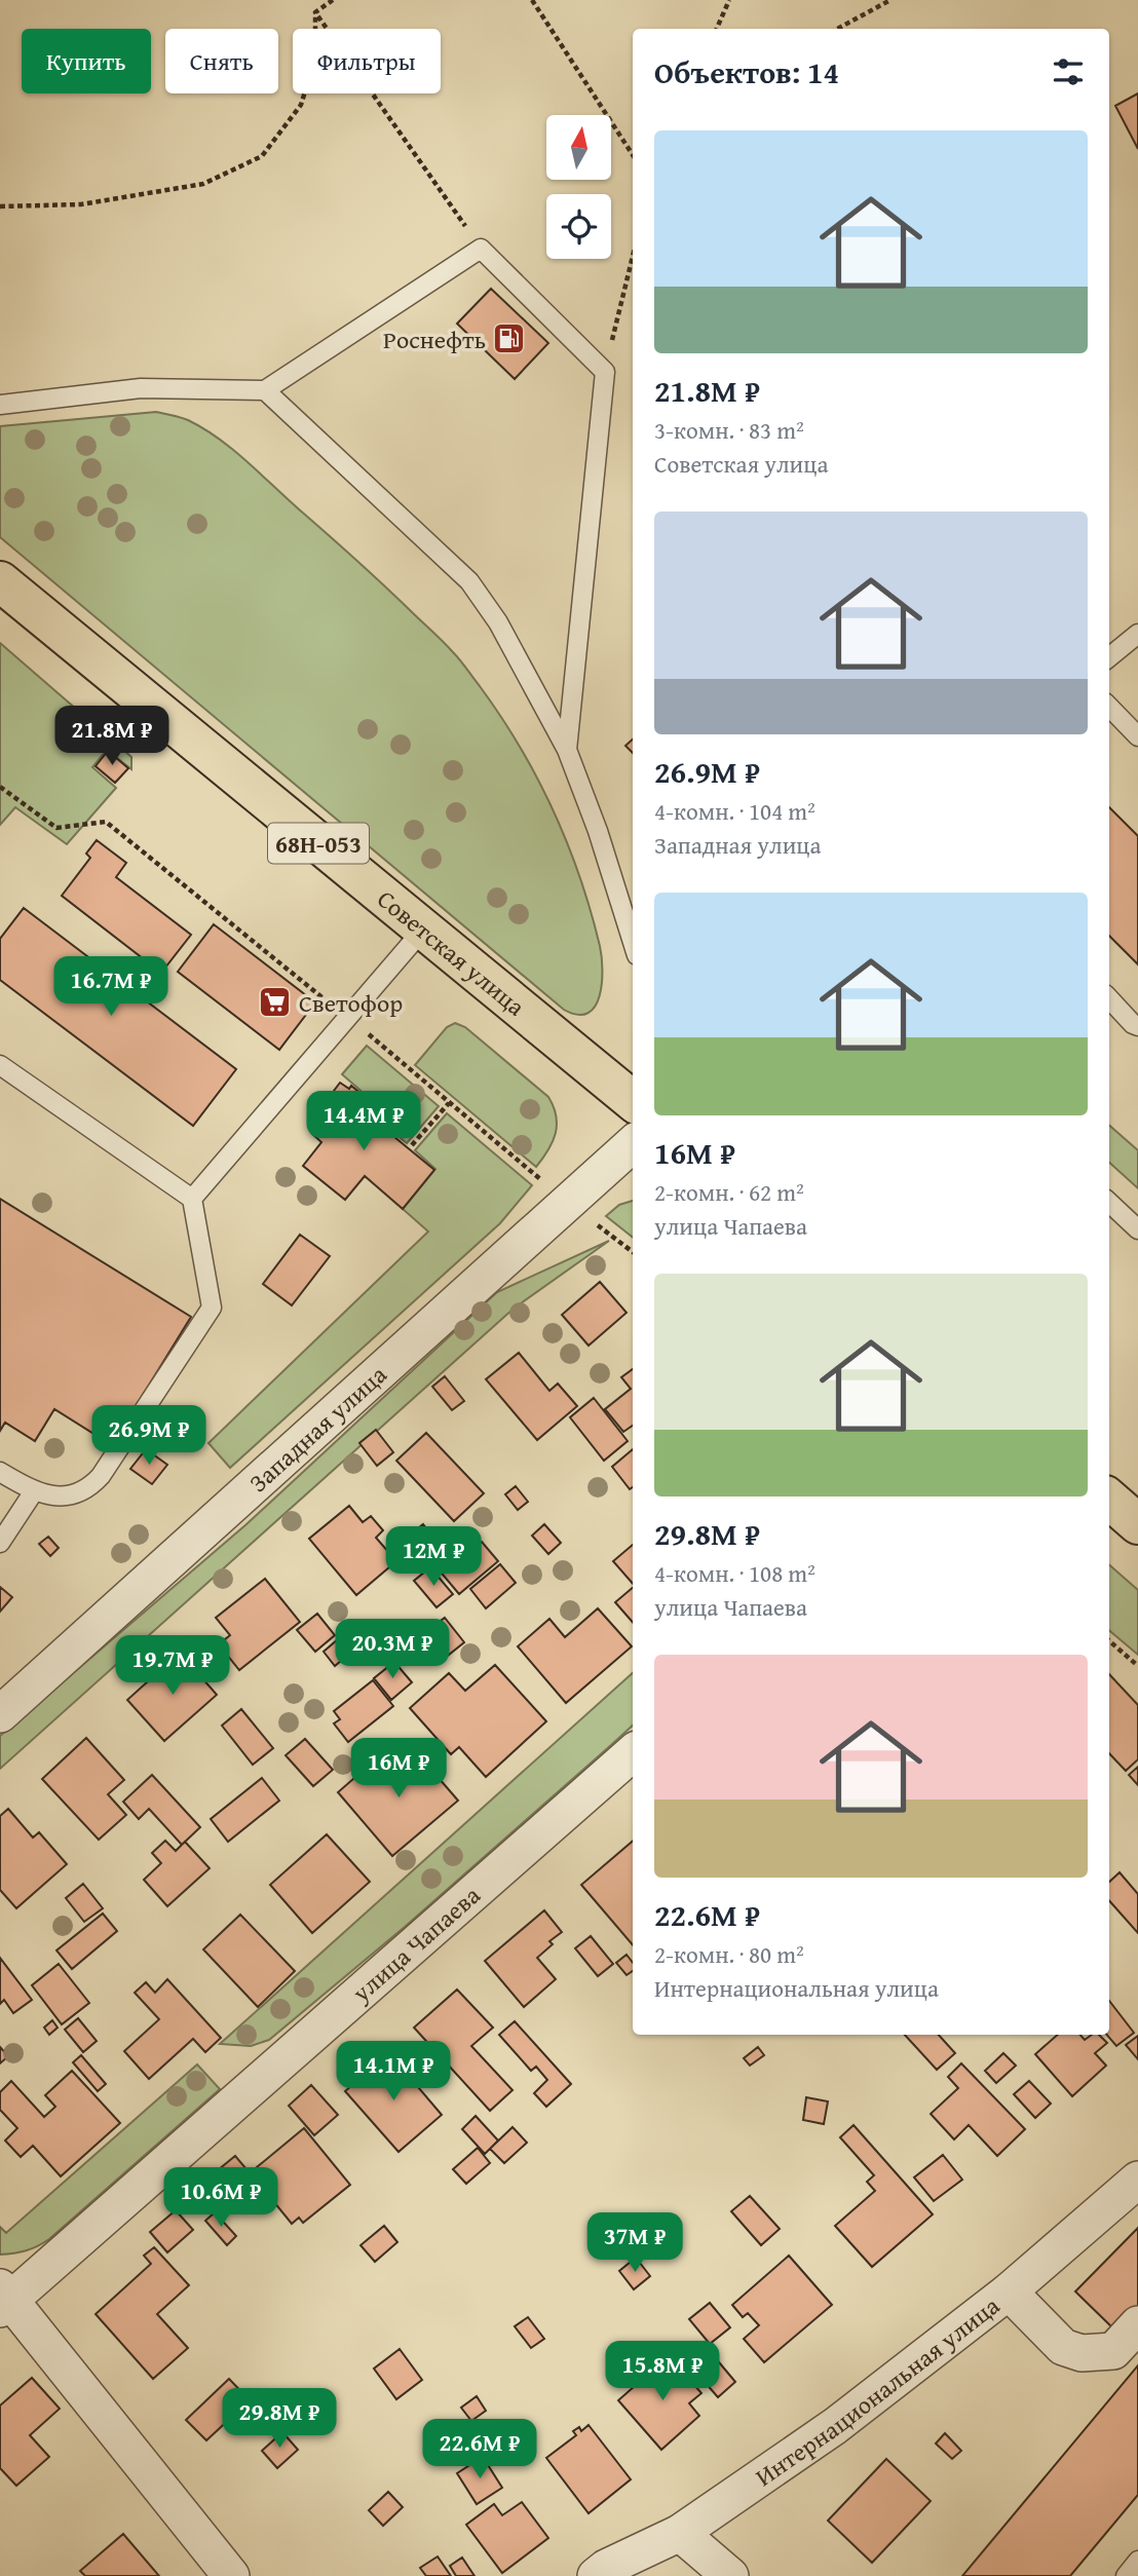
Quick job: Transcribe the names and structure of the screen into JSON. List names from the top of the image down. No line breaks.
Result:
{"streets":{"main road":["68Н-053","Советская улица"],"street":["Западная улица","улица Чапаева","Интернациональная улица"]},"places":{"fuel station":["Роснефть"],"supermarket":["Светофор"]},"north":"top","page":{"chip":["Купить","Снять","Фильтры"],"heading":"Объектов: 14","list":[{"name":"21.8M ₽","note":"3-комн. · 83 m² · Советская улица"},{"name":"26.9M ₽","note":"4-комн. · 104 m² · Западная улица"},{"name":"16M ₽","note":"2-комн. · 62 m² · улица Чапаева"},{"name":"29.8M ₽","note":"4-комн. · 108 m² · улица Чапаева"},{"name":"22.6M ₽","note":"2-комн. · 80 m² · Интернациональная улица"}],"price":["21.8M ₽","16.7M ₽","14.4M ₽","26.9M ₽","12M ₽","20.3M ₽","19.7M ₽","16M ₽","14.1M ₽","10.6M ₽","37M ₽","15.8M ₽","29.8M ₽","22.6M ₽"]}}
